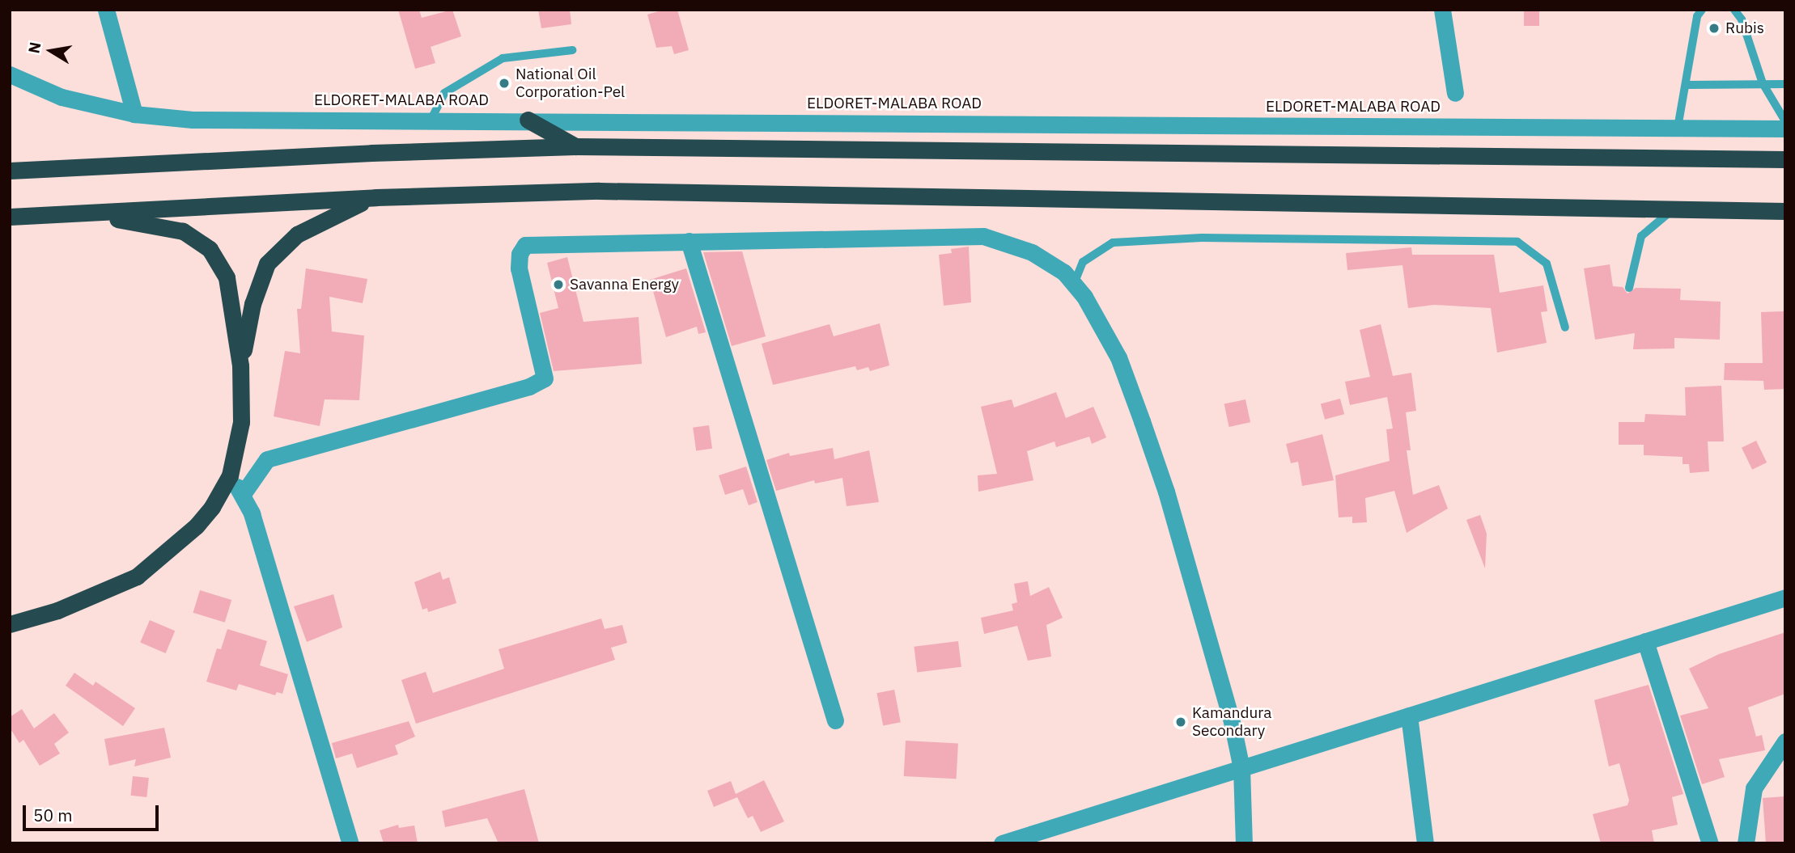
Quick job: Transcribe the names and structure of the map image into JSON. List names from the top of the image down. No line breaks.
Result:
{"streets":{"street":["ELDORET-MALABA ROAD"]},"places":["Rubis","National Oil Corporation-Pel","Savanna Energy","Kamandura Secondary"],"scale_bar":"50 m","north":"left"}
